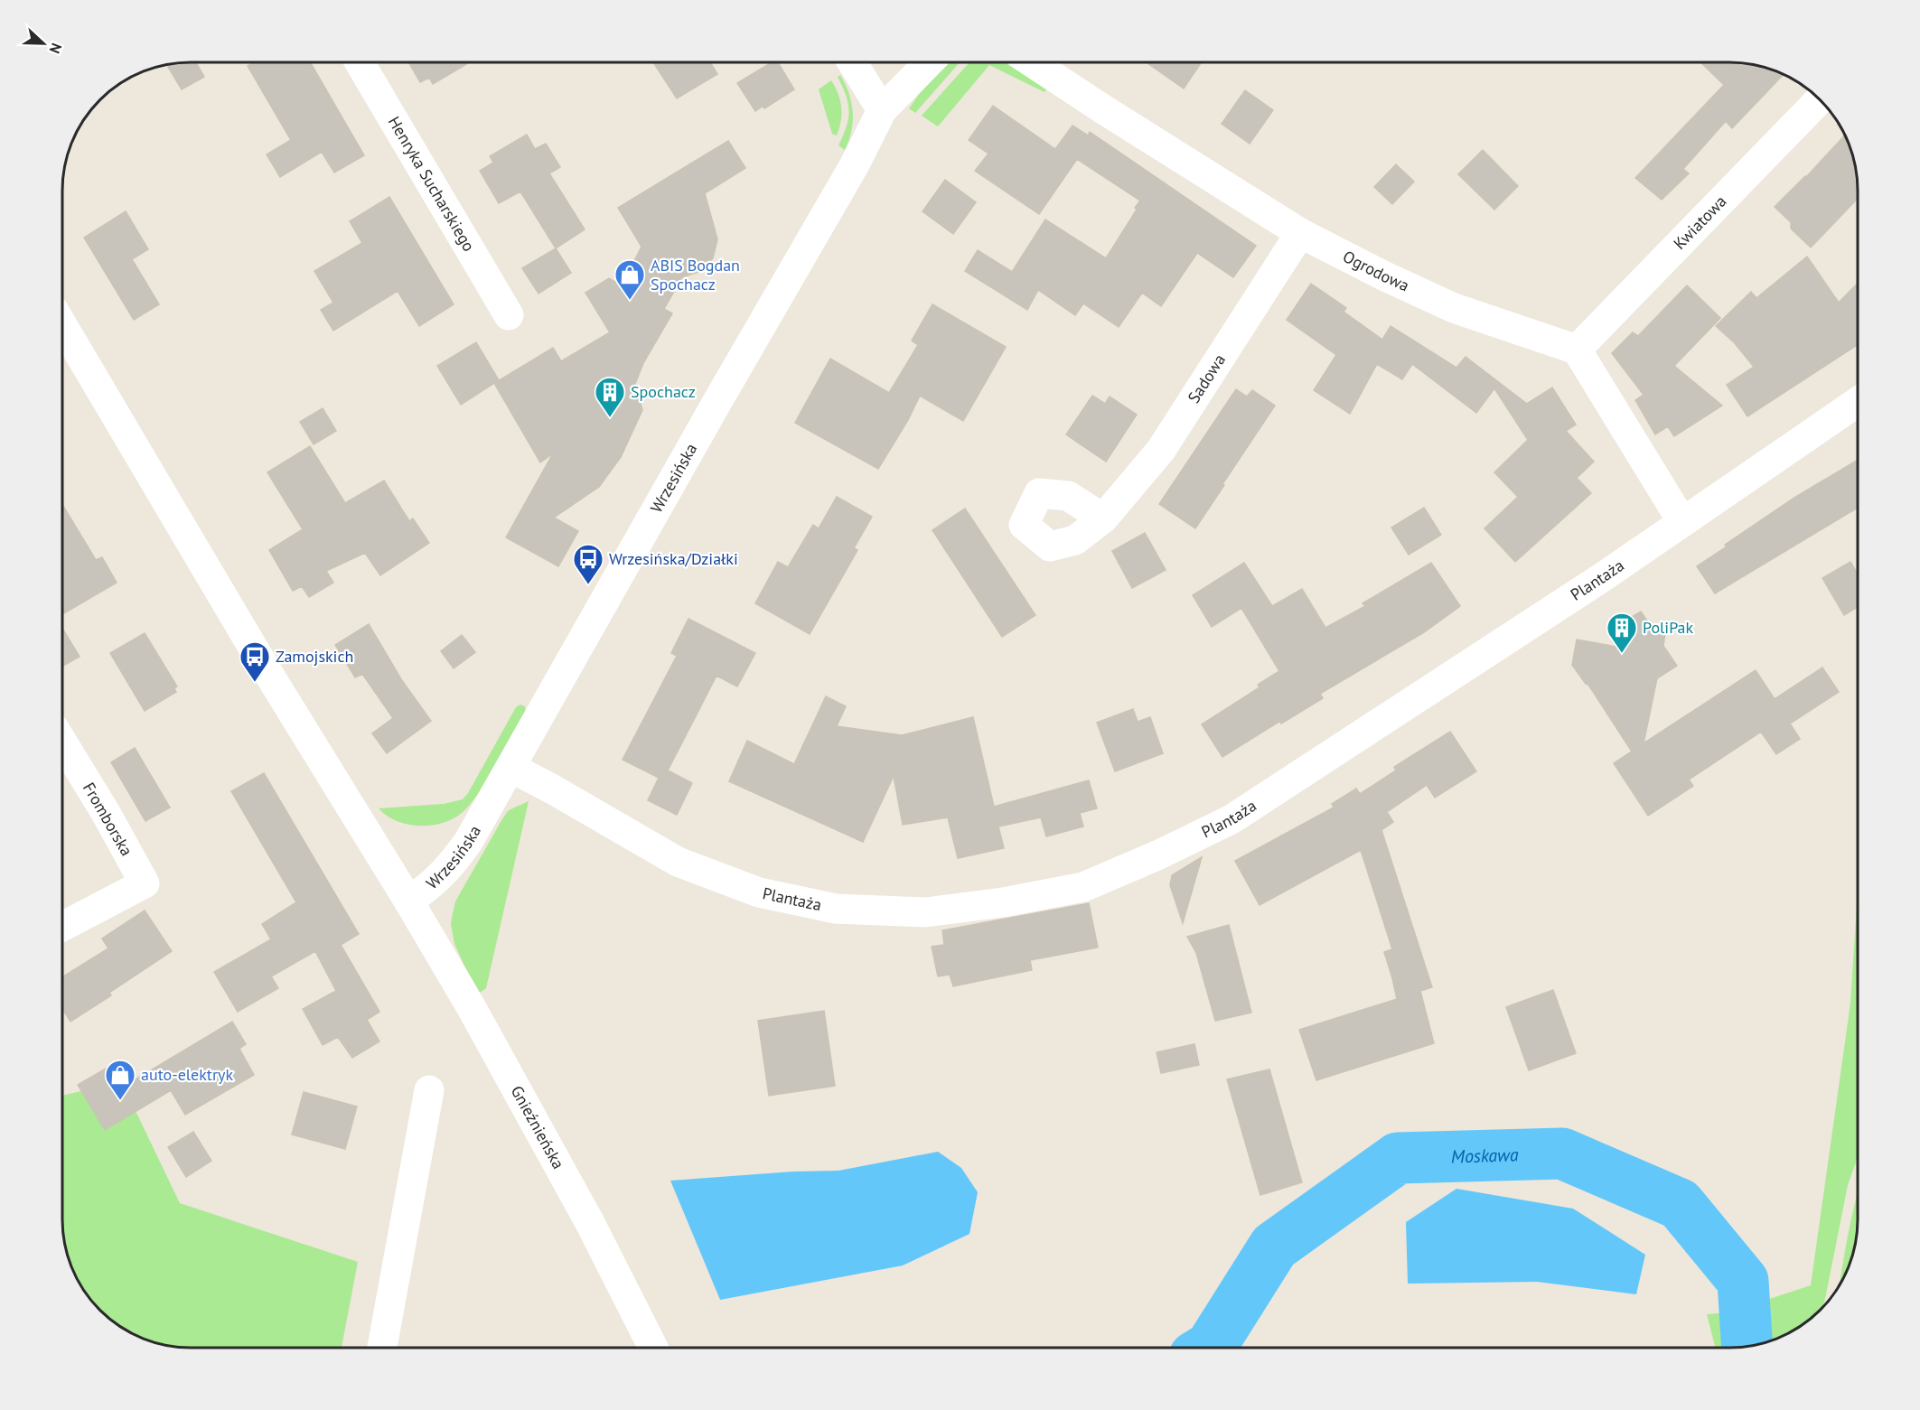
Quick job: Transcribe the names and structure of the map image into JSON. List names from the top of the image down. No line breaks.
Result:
{"streets":{"street":["Henryka Sucharskiego","Kwiatowa","Ogrodowa","Sadowa","Wrzesińska","Plantaża","Fromborska","Gnieźnieńska"]},"crossings":[["Kwiatowa","Ogrodowa"],["Ogrodowa","Sadowa"],["Wrzesińska","Plantaża"],["Wrzesińska","Gnieźnieńska"]],"water":["Moskawa"],"places":{"shop":["ABIS Bogdan Spochacz","auto-elektryk"],"building":["Spochacz","PoliPak"],"bus stop":["Wrzesińska/Działki","Zamojskich"]},"north":"right"}
